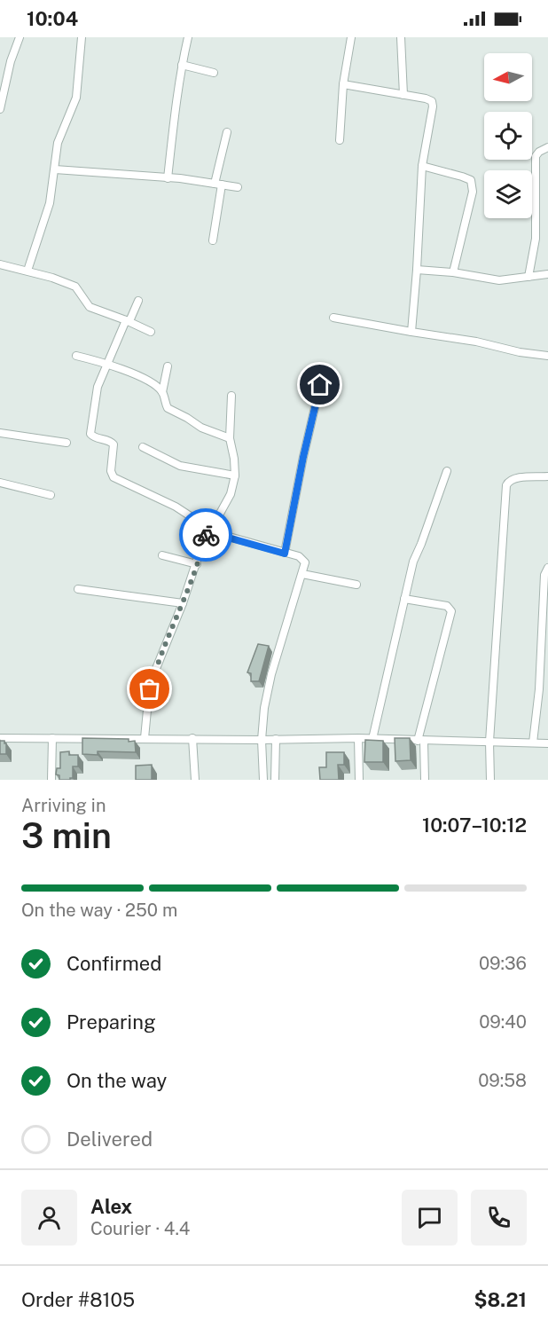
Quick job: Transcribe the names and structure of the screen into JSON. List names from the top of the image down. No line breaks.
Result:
{"north":"left","page":{"status":"10:04","heading":["3 min","Arriving in","10:07–10:12"],"panel":["Alex","Courier · 4.4","Order #8105","$8.21"],"bar":"On the way · 250 m","list":[["Confirmed","09:36"],["Preparing","09:40"],["On the way","09:58"],"Delivered"]}}
